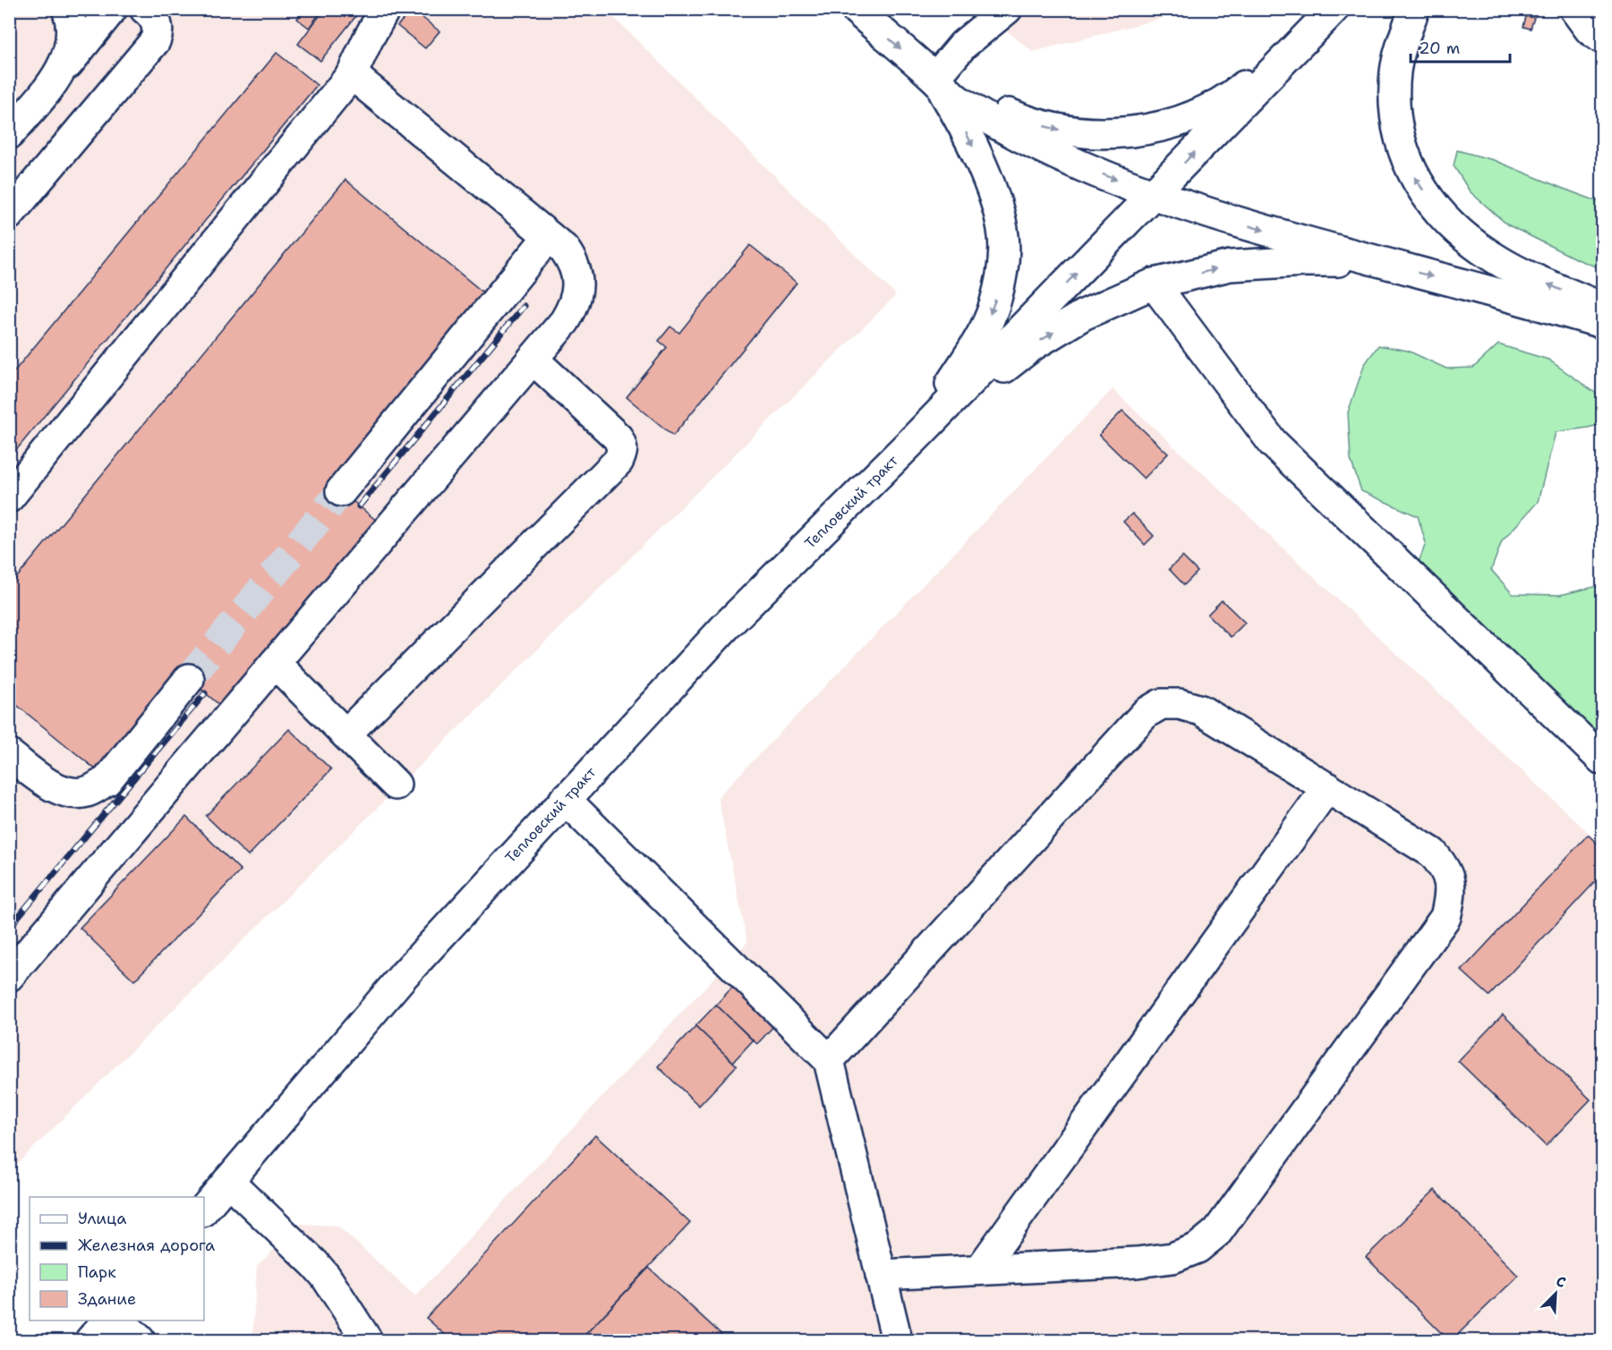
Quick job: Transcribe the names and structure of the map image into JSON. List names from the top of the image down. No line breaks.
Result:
{"streets":{"main road":["Тепловский тракт"]},"legend":["Улица","Железная дорога","Парк","Здание"],"scale_bar":"20 m","north":"top right"}
